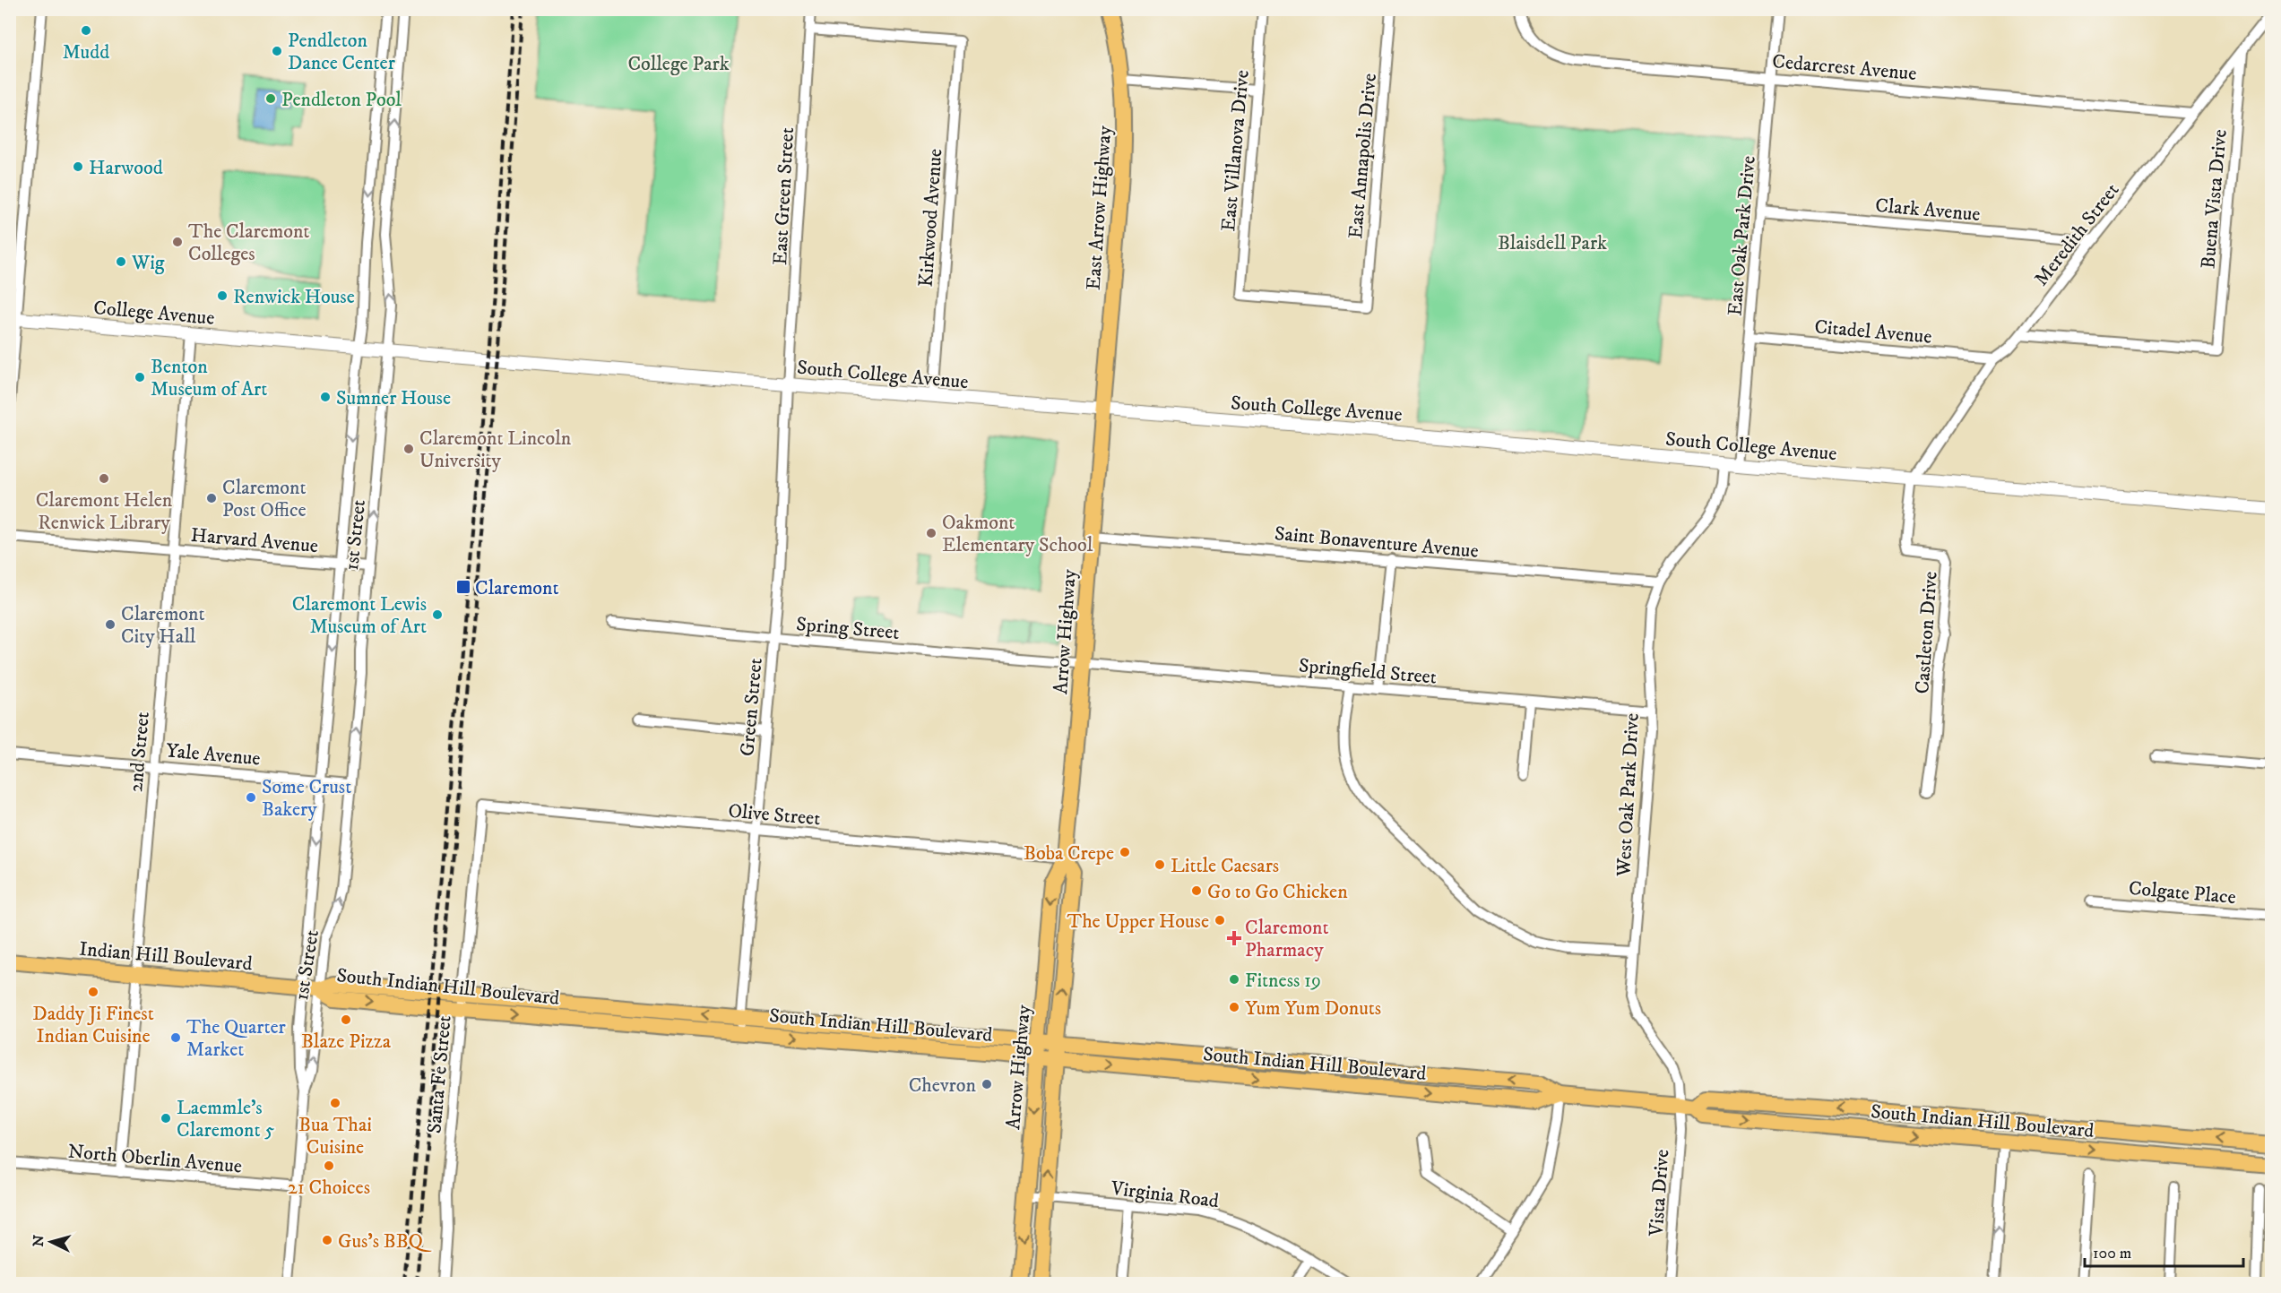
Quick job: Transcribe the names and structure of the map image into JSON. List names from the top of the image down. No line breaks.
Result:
{"streets":{"main road":["East Arrow Highway","Arrow Highway","Indian Hill Boulevard","South Indian Hill Boulevard"],"street":["Cedarcrest Avenue","East Villanova Drive","East Annapolis Drive","East Green Street","Buena Vista Drive","Clark Avenue","Kirkwood Avenue","Meredith Street","East Oak Park Drive","College Avenue","Citadel Avenue","South College Avenue","1st Street","Harvard Avenue","Saint Bonaventure Avenue","Spring Street","Castleton Drive","Springfield Street","Green Street","2nd Street","Yale Avenue","West Oak Park Drive","Olive Street","Colgate Place","Santa Fe Street","North Oberlin Avenue","Vista Drive","Virginia Road"]},"crossings":[["Cedarcrest Avenue","Meredith Street"],["Cedarcrest Avenue","East Oak Park Drive"],["East Villanova Drive","East Annapolis Drive"],["East Green Street","Kirkwood Avenue"],["East Green Street","South College Avenue"],["East Green Street","Green Street"],["Buena Vista Drive","Meredith Street"],["East Arrow Highway","South College Avenue"],["East Arrow Highway","Arrow Highway"],["Clark Avenue","Meredith Street"],["Clark Avenue","East Oak Park Drive"],["Kirkwood Avenue","South College Avenue"],["Meredith Street","Citadel Avenue"],["Meredith Street","South College Avenue"],["Meredith Street","Castleton Drive"],["East Oak Park Drive","Citadel Avenue"],["East Oak Park Drive","South College Avenue"],["College Avenue","South College Avenue"],["College Avenue","1st Street"],["College Avenue","2nd Street"],["South College Avenue","1st Street"],["South College Avenue","Arrow Highway"],["South College Avenue","Castleton Drive"],["South College Avenue","Green Street"],["South College Avenue","West Oak Park Drive"],["1st Street","Harvard Avenue"],["1st Street","Yale Avenue"],["1st Street","Indian Hill Boulevard"],["1st Street","South Indian Hill Boulevard"],["1st Street","North Oberlin Avenue"],["Harvard Avenue","2nd Street"],["Saint Bonaventure Avenue","Arrow Highway"],["Saint Bonaventure Avenue","West Oak Park Drive"],["Spring Street","Arrow Highway"],["Spring Street","Springfield Street"],["Spring Street","Green Street"],["Arrow Highway","Springfield Street"],["Arrow Highway","Olive Street"],["Arrow Highway","South Indian Hill Boulevard"],["Arrow Highway","Virginia Road"],["Springfield Street","West Oak Park Drive"],["Green Street","Olive Street"],["Green Street","South Indian Hill Boulevard"],["2nd Street","Yale Avenue"],["2nd Street","Indian Hill Boulevard"],["2nd Street","North Oberlin Avenue"],["West Oak Park Drive","South Indian Hill Boulevard"],["West Oak Park Drive","Vista Drive"],["Olive Street","Santa Fe Street"],["Indian Hill Boulevard","South Indian Hill Boulevard"],["South Indian Hill Boulevard","Santa Fe Street"],["South Indian Hill Boulevard","Vista Drive"]],"parks":["College Park","Blaisdell Park"],"places":{"other":["Mudd","Pendleton Dance Center","Pendleton Pool","Harwood","The Claremont Colleges","Wig","Renwick House","Benton Museum of Art","Sumner House","Claremont Lincoln University","Claremont Helen Renwick Library","Claremont Post Office","Oakmont Elementary School","Claremont Lewis Museum of Art","Claremont City Hall","Some Crust Bakery","Boba Crepe","Little Caesars","Go to Go Chicken","The Upper House","Fitness 19","Daddy Ji Finest Indian Cuisine","Yum Yum Donuts","Blaze Pizza","The Quarter Market","Chevron","Bua Thai Cuisine","Laemmle's Claremont 5","21 Choices","Gus's BBQ"],"transit":["Claremont"],"health":["Claremont Pharmacy"]},"scale_bar":"100 m","north":"left"}
